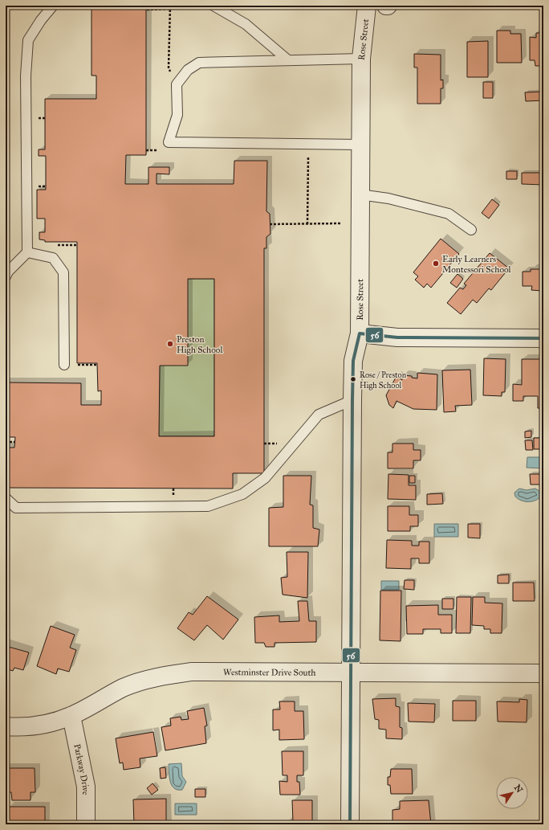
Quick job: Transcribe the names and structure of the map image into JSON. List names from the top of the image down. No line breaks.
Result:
{"streets":{"street":["Rose Street","Westminster Drive South","Parkway Drive"]},"crossings":[["Rose Street","Westminster Drive South"],["Westminster Drive South","Parkway Drive"]],"places":["Early Learners Montessori School","Preston High School","Rose / Preston High School"],"lines":["transit line 56"],"north":"top right"}
